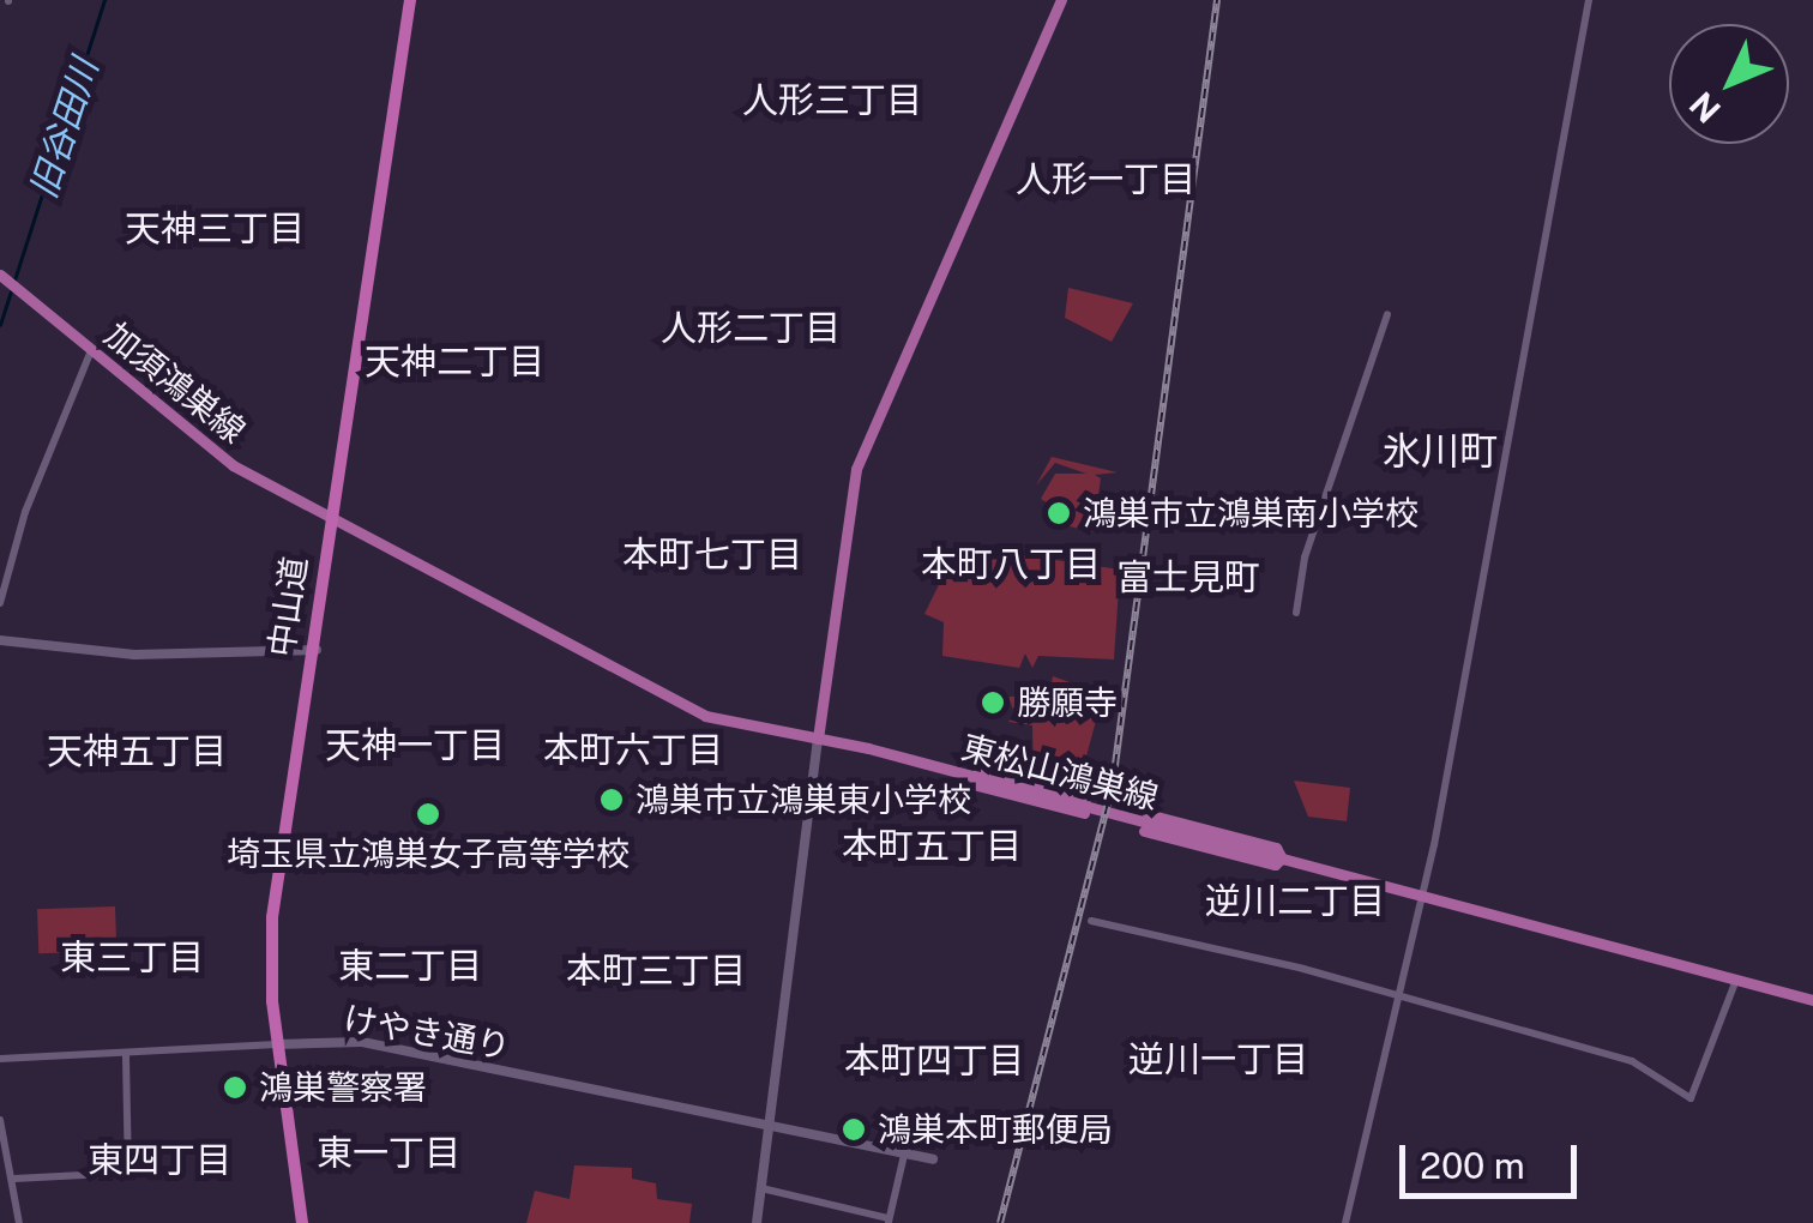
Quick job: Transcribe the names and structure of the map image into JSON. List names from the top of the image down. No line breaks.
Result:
{"streets":{"highway":["中山道"],"main road":["加須鴻巣線","東松山鴻巣線","けやき通り"]},"crossings":[["加須鴻巣線","中山道"],["加須鴻巣線","東松山鴻巣線"],["中山道","東松山鴻巣線"],["中山道","けやき通り"]],"districts":["人形三丁目","人形一丁目","天神三丁目","人形二丁目","天神二丁目","氷川町","本町七丁目","本町八丁目","富士見町","天神一丁目","本町六丁目","天神五丁目","本町五丁目","逆川二丁目","東三丁目","東二丁目","本町三丁目","逆川一丁目","本町四丁目","東一丁目","東四丁目"],"water":["旧谷田川"],"places":["鴻巣市立鴻巣南小学校","勝願寺","鴻巣市立鴻巣東小学校","埼玉県立鴻巣女子高等学校","鴻巣警察署","鴻巣本町郵便局"],"scale_bar":"200 m","north":"bottom left"}
